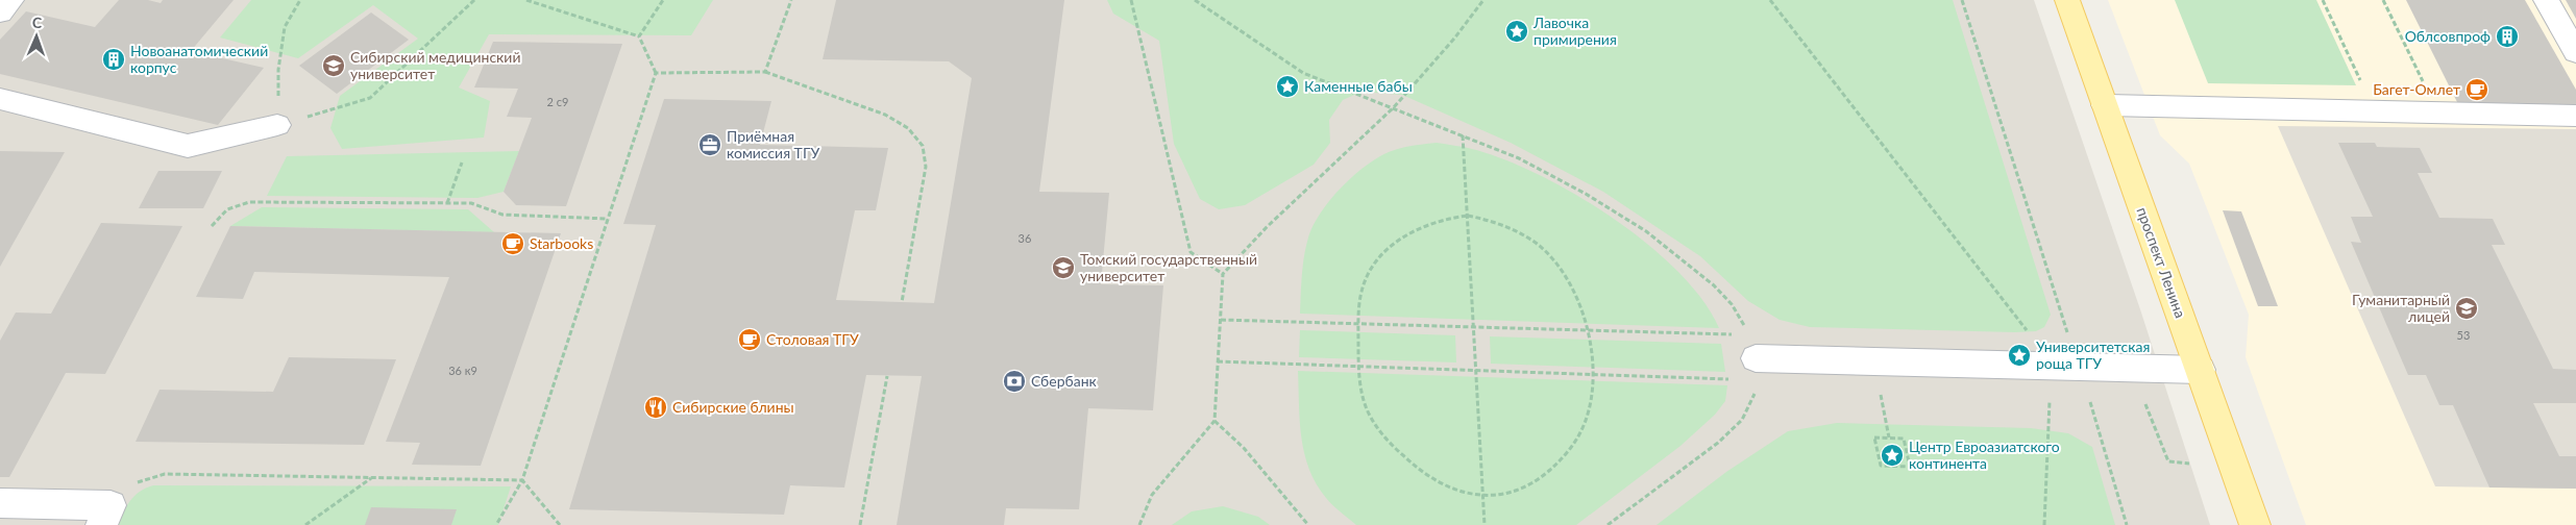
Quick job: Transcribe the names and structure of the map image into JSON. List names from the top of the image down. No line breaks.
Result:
{"streets":{"main road":["проспект Ленина"]},"places":{"place":["Лавочка примирения","Каменные бабы","Университетская роща ТГУ","Центр Евроазиатского континента"],"building":["Облсовпроф","Новоанатомический корпус"],"school or university":["Сибирский медицинский университет","Томский государственный университет","Гуманитарный лицей"],"cafe":["Багет-Омлет","Starbooks","Столовая ТГУ"],"office":["Приёмная комиссия ТГУ"],"bank":["Сбербанк"],"restaurant":["Сибирские блины"]},"house_numbers":["2 с9","36","53","36 к9"],"north":"top"}
